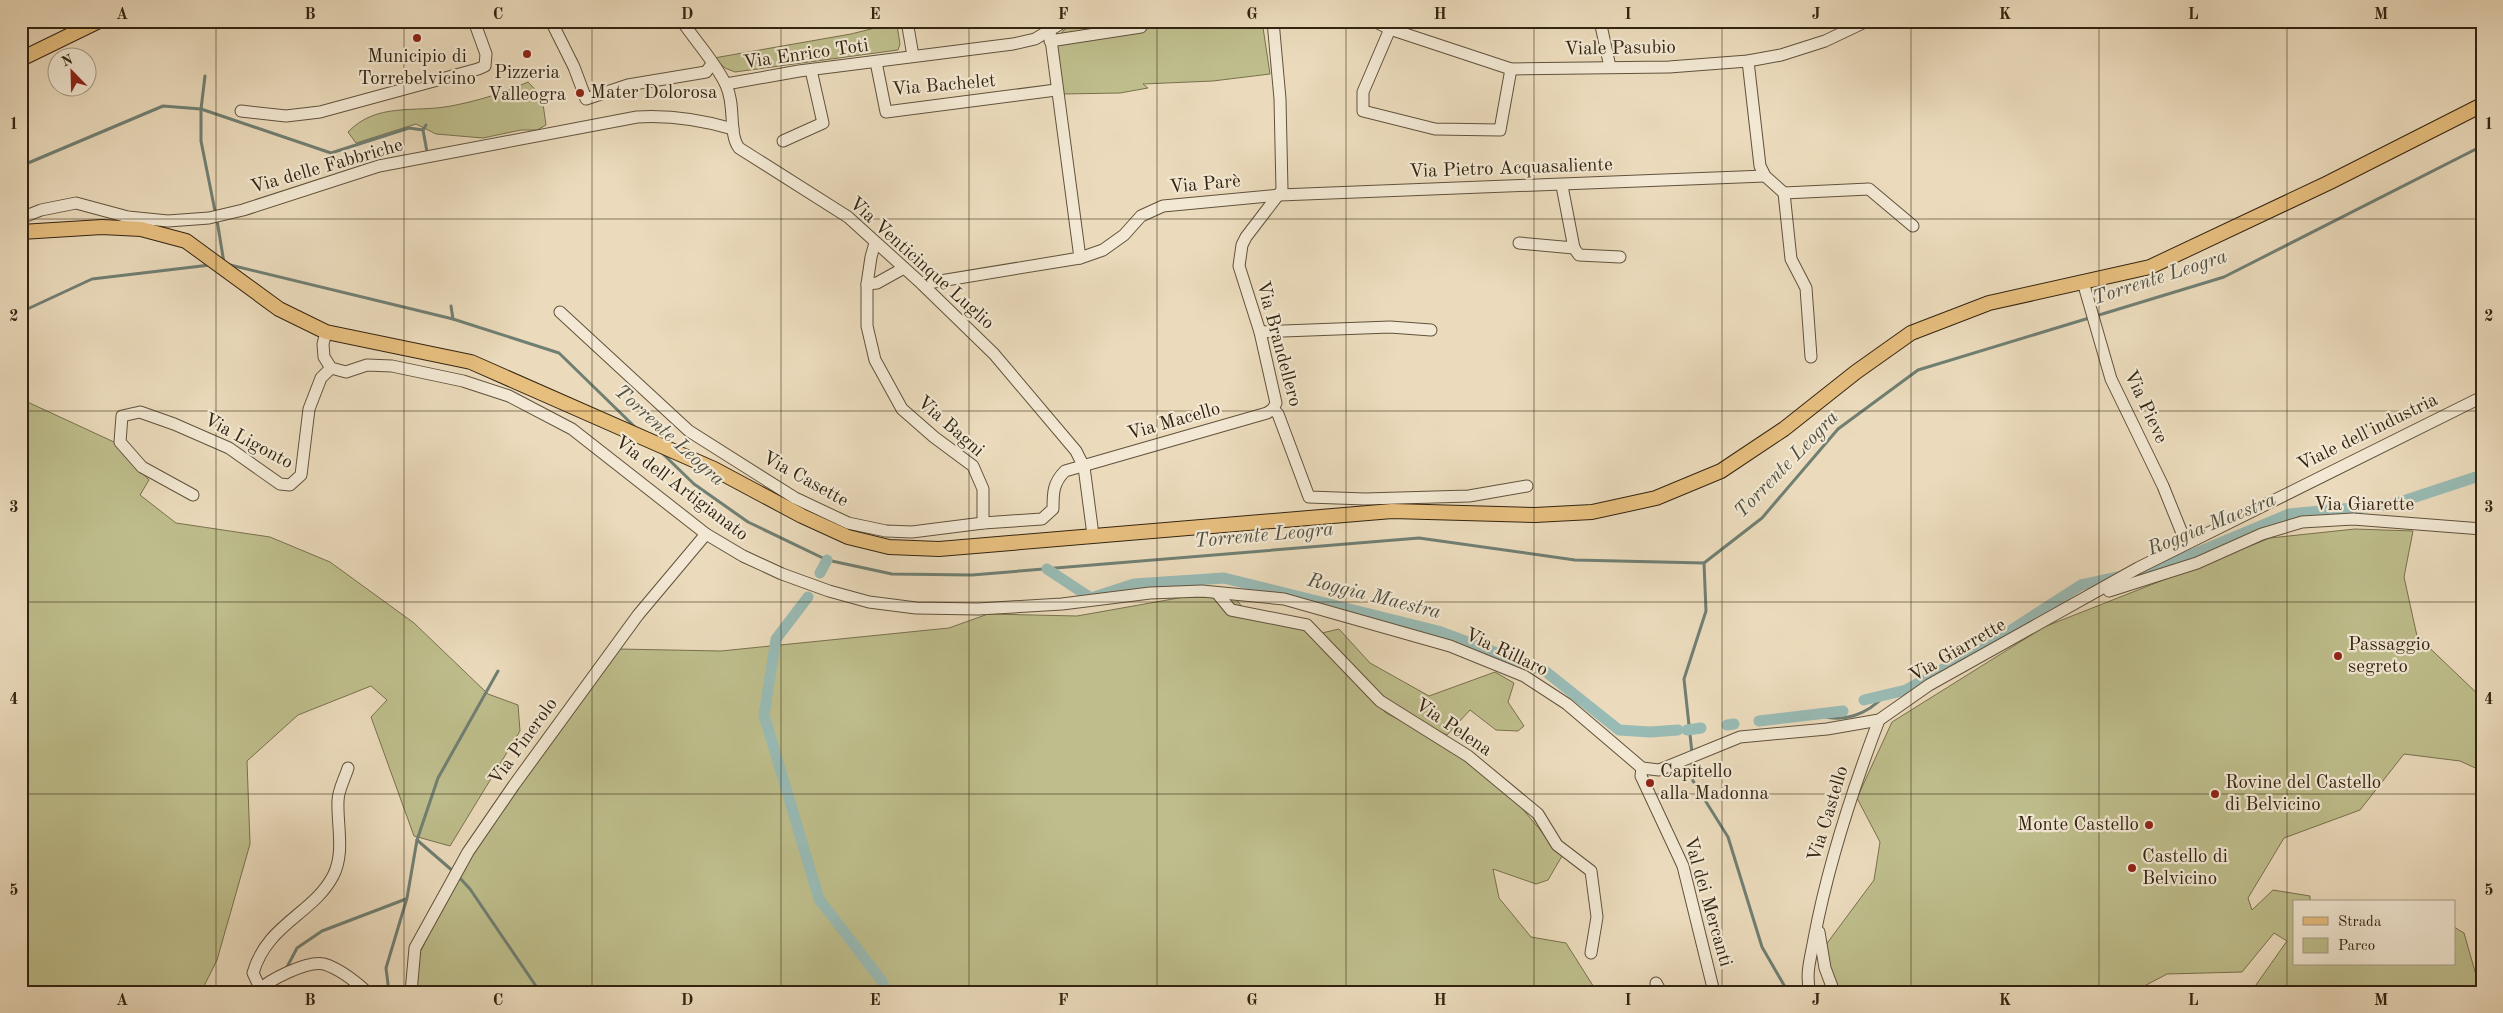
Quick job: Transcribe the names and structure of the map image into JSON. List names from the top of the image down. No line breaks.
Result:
{"streets":{"street":["Viale Pasubio","Via Enrico Toti","Via Bachelet","Via delle Fabbriche","Via Pietro Acquasaliente","Via Parè","Via Venticinque Luglio","Via Brandellero","Via Pieve","Via Macello","Via Bagni","Viale dell'industria","Via Ligonto","Via Casette","Via dell'Artigianato","Via Giarette","Via Giarrette","Via Rillaro","Via Pelena","Via Pinerolo","Via Castello","Val dei Mercanti"]},"crossings":[["Via Enrico Toti","Via Bachelet"],["Via Enrico Toti","Via Venticinque Luglio"],["Via delle Fabbriche","Via Venticinque Luglio"],["Via Pietro Acquasaliente","Via Parè"],["Via Pietro Acquasaliente","Via Brandellero"],["Via Parè","Via Venticinque Luglio"],["Via Venticinque Luglio","Via Macello"],["Via Venticinque Luglio","Via Bagni"],["Via Venticinque Luglio","Via Casette"],["Via Brandellero","Via Macello"],["Via Pieve","Viale dell'industria"],["Via Macello","Via Casette"],["Via Bagni","Via Casette"],["Viale dell'industria","Via Giarette"],["Viale dell'industria","Via Giarrette"],["Via Ligonto","Via dell'Artigianato"],["Via dell'Artigianato","Via Rillaro"],["Via dell'Artigianato","Via Pinerolo"],["Via Giarrette","Via Castello"],["Via Rillaro","Via Pelena"],["Via Rillaro","Val dei Mercanti"]],"water":["Torrente Leogra","Roggia Maestra"],"places":["Municipio di Torrebelvicino","Pizzeria Valleogra","Mater Dolorosa","Passaggio segreto","Capitello alla Madonna","Rovine del Castello di Belvicino","Monte Castello","Castello di Belvicino"],"legend":["Strada","Parco"],"north":"top left","grid":{"columns":["A","B","C","D","E","F","G","H","I","J","K","L","M"],"rows":["1","2","3","4","5"]}}
